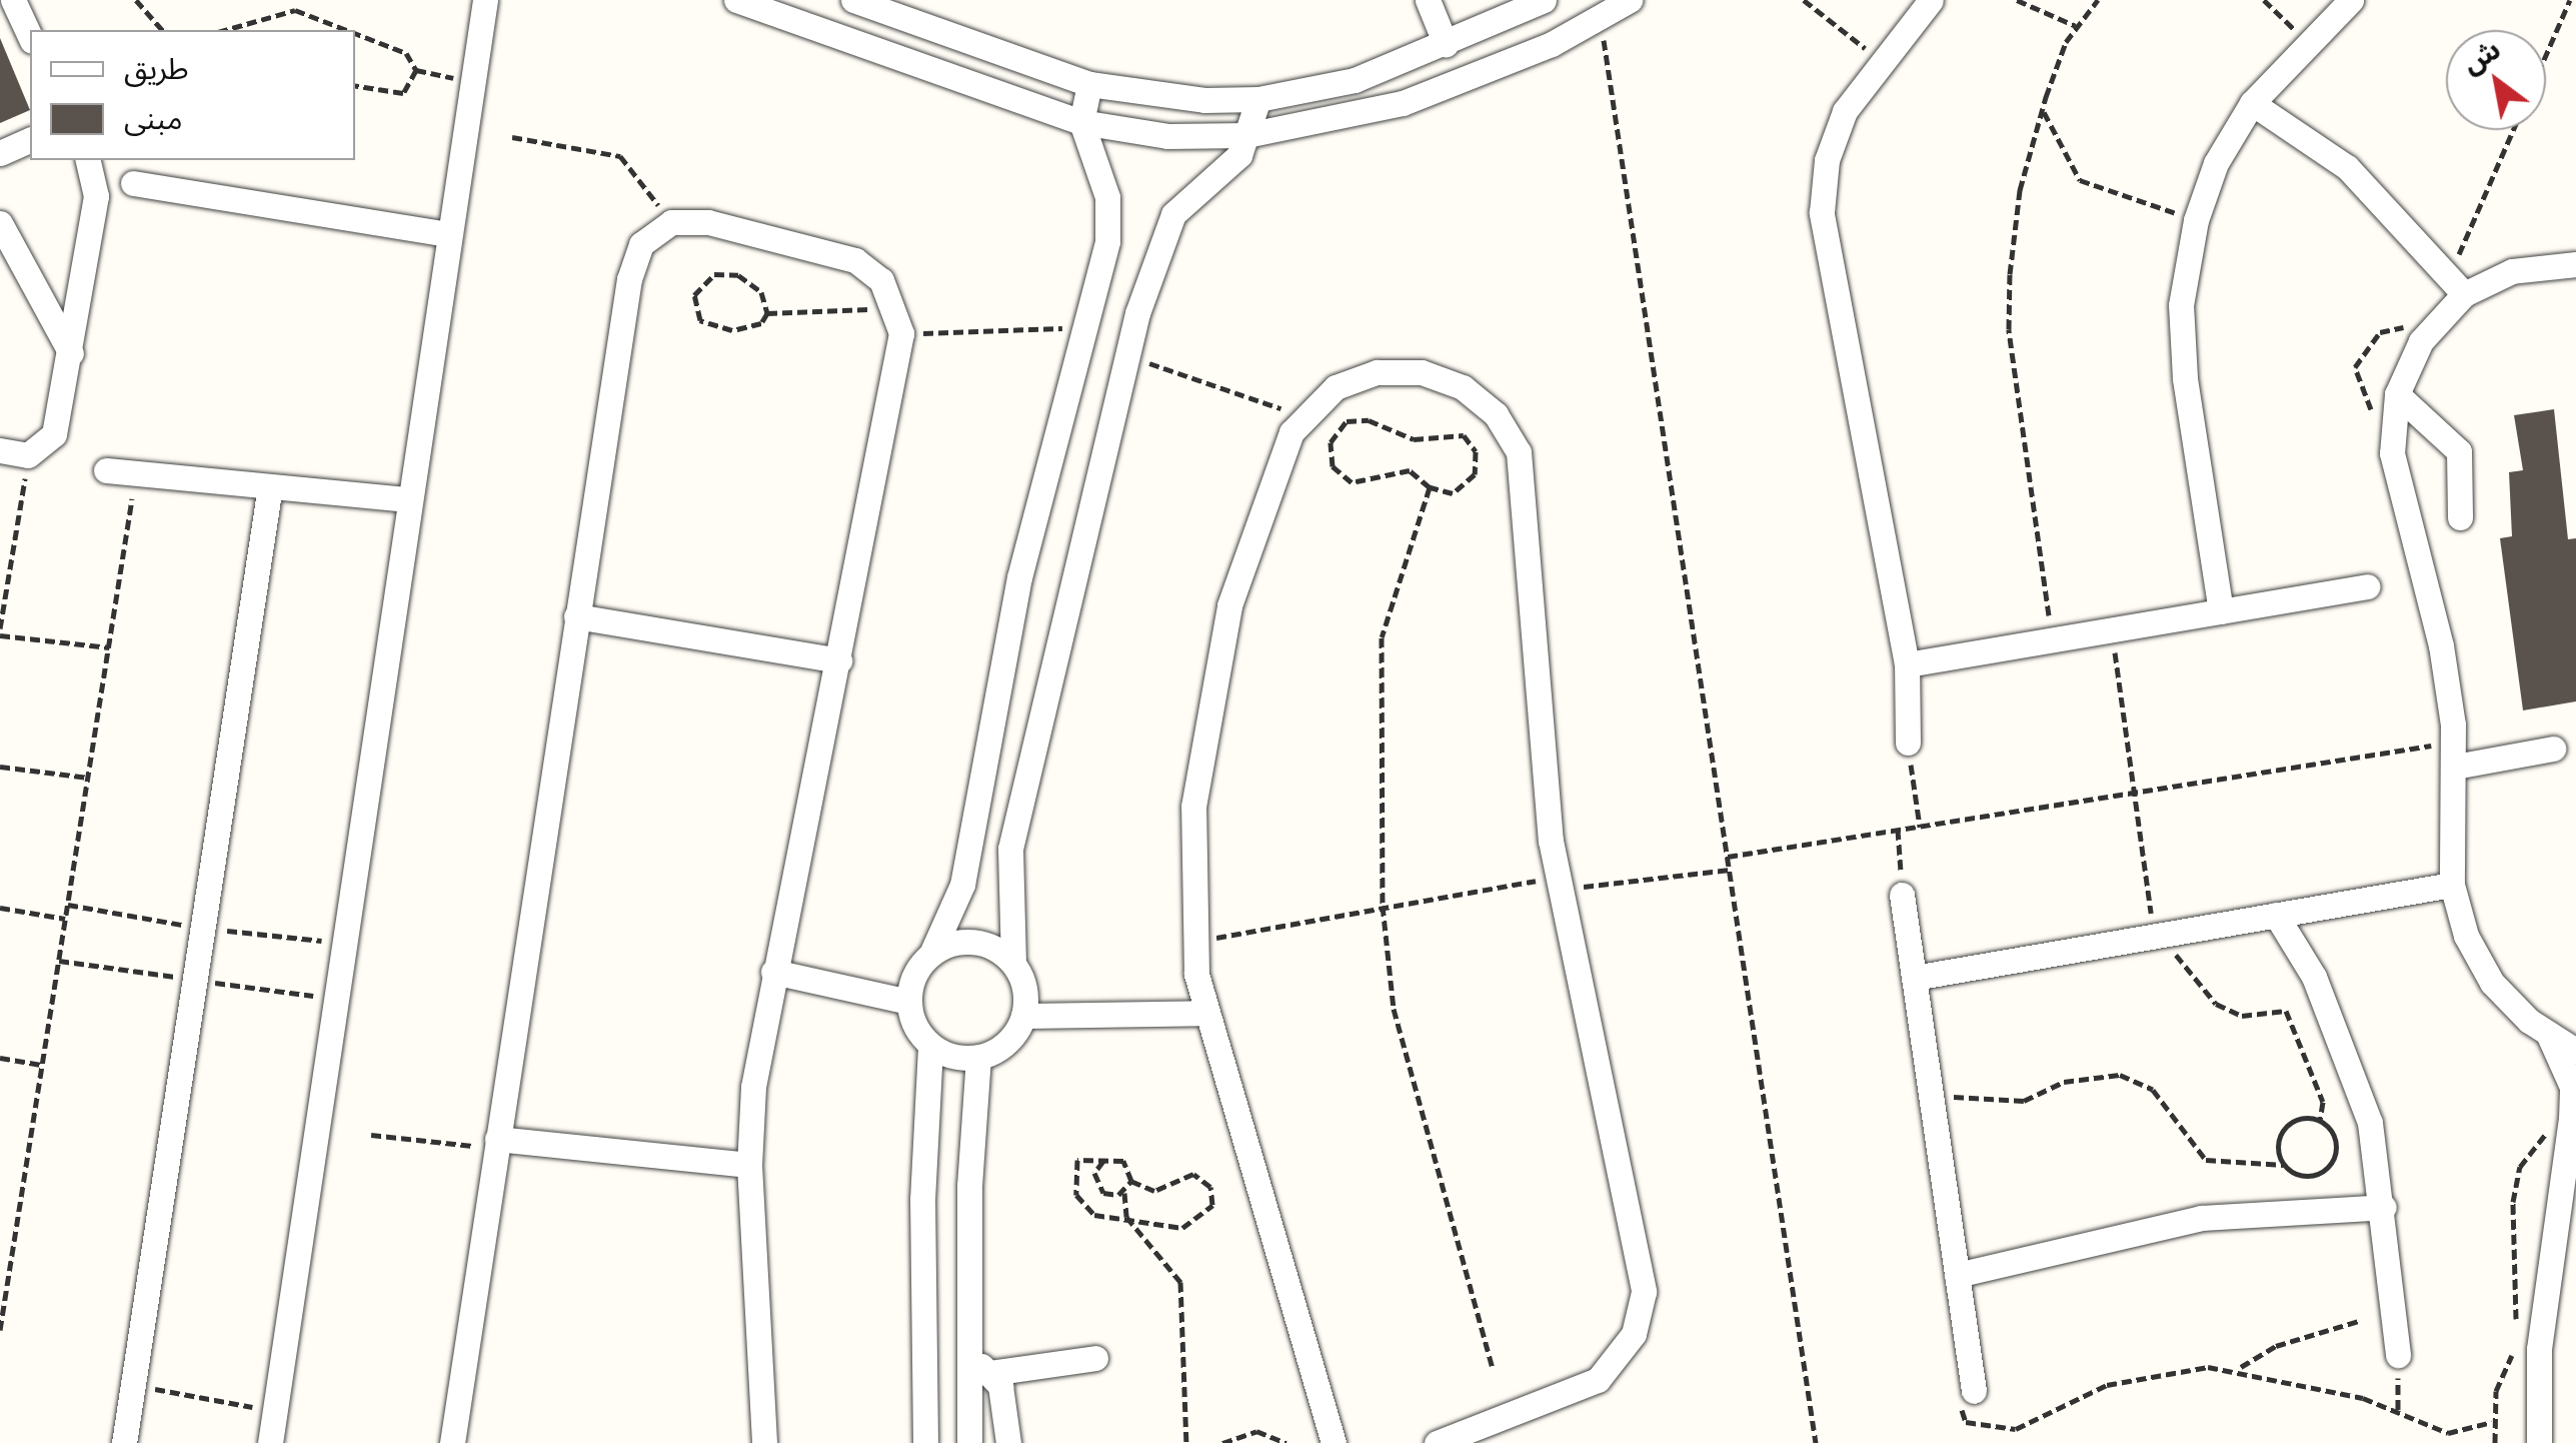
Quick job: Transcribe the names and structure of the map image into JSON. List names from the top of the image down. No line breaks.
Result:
{"legend":["طريق","مبنى"],"north":"top left"}
